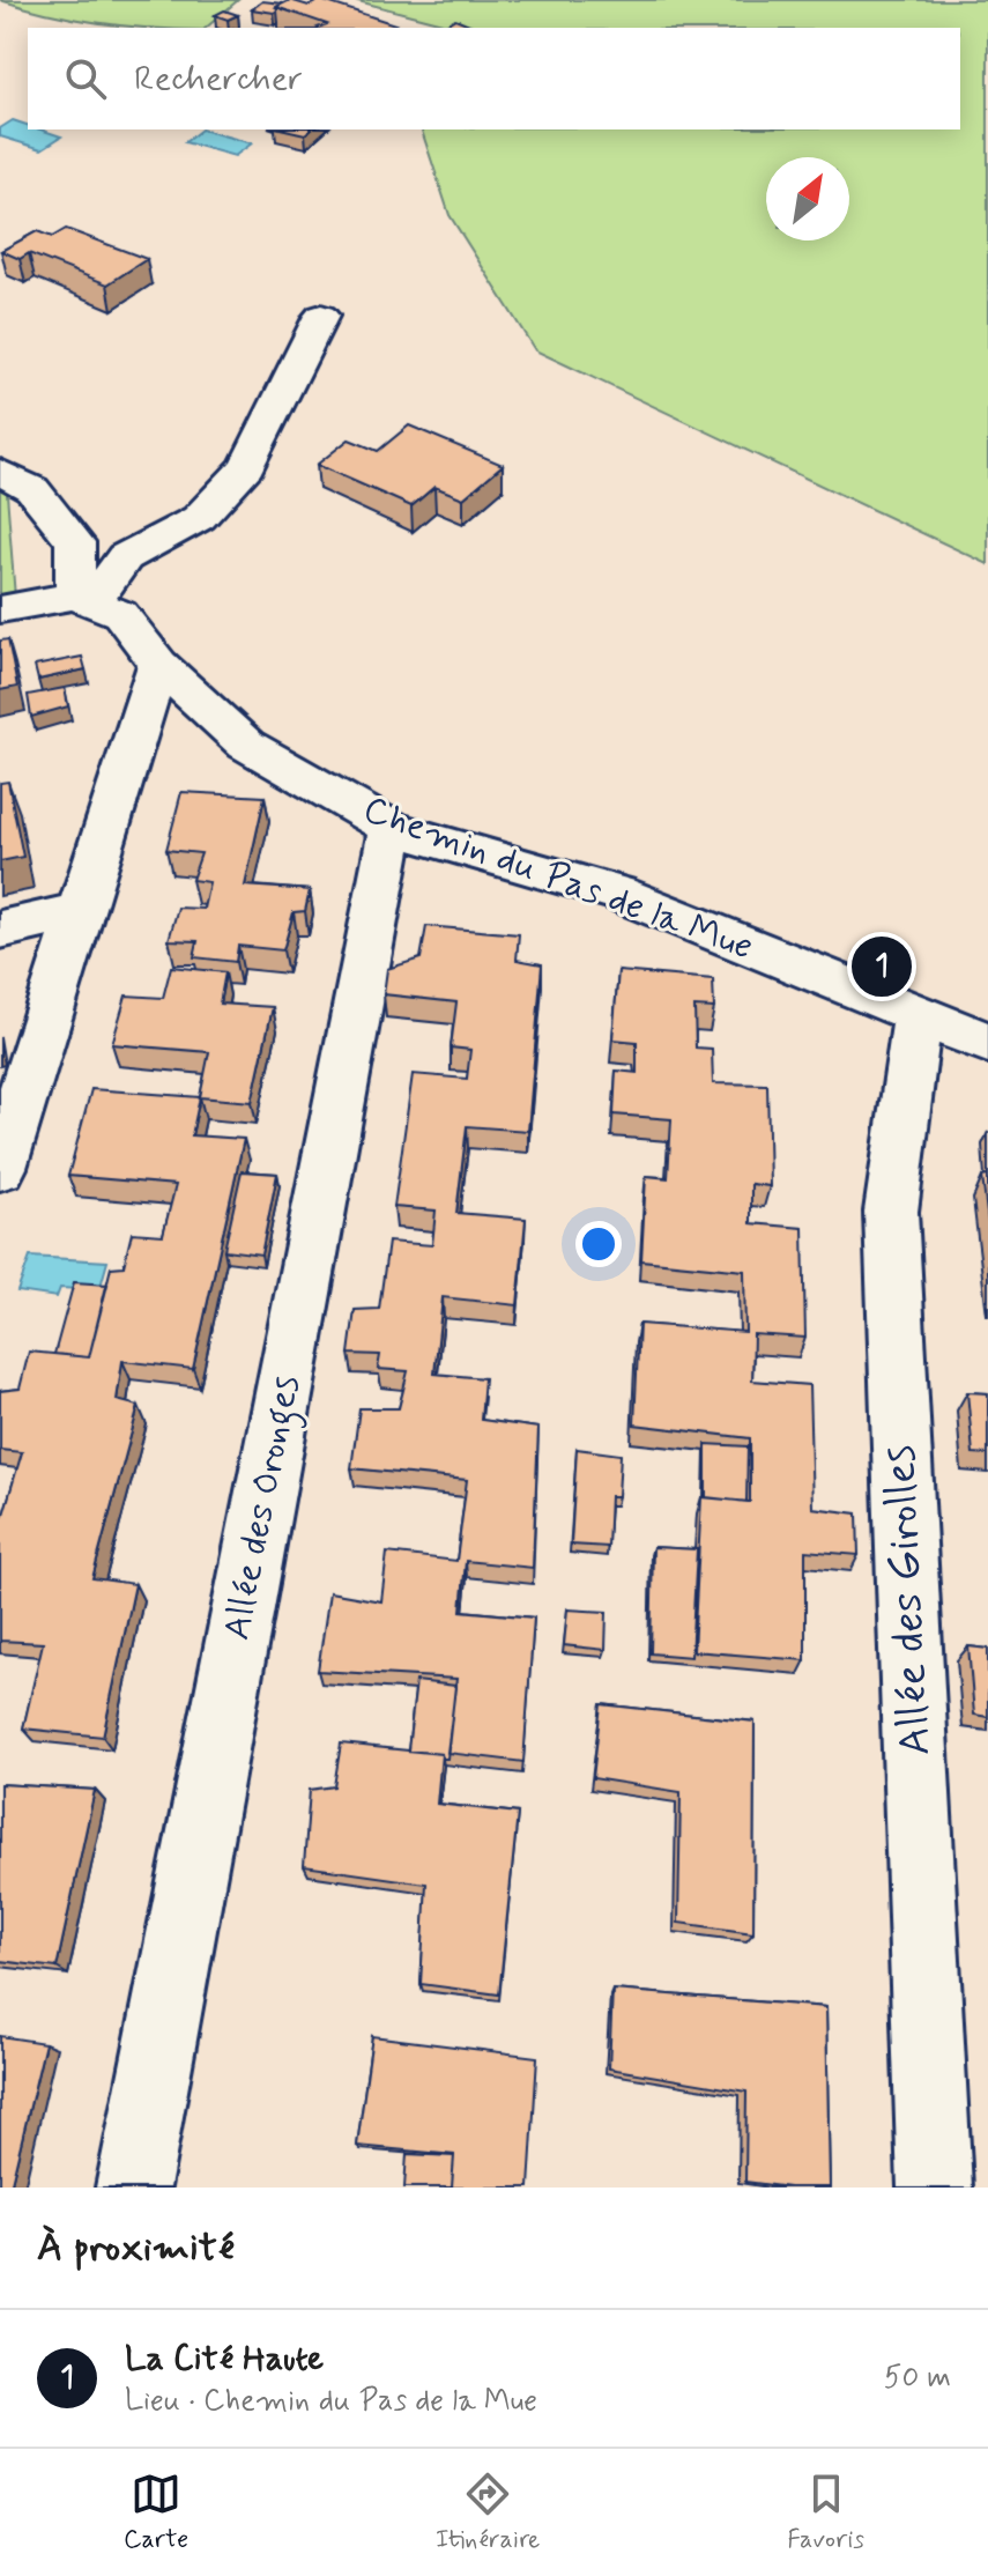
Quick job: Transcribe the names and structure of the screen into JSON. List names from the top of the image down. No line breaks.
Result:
{"streets":{"street":["Chemin du Pas de la Mue","Allée des Oronges","Allée des Girolles"]},"crossings":[["Chemin du Pas de la Mue","Allée des Oronges"],["Chemin du Pas de la Mue","Allée des Girolles"]],"north":"top right","page":{"search":"Rechercher","pins":"1","heading":"À proximité","list":[{"mark":"1","name":"La Cité Haute","note":"Lieu · Chemin du Pas de la Mue","value":"50 m"}],"nav":["Carte","Itinéraire","Favoris"]}}
